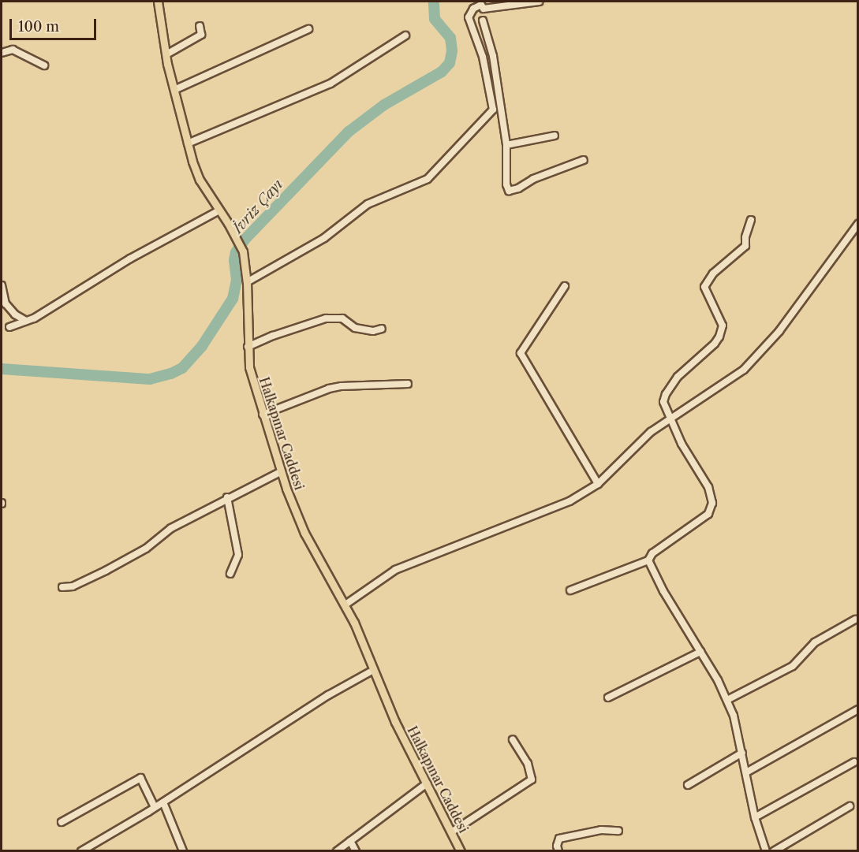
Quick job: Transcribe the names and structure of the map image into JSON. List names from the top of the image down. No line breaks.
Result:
{"streets":{"main road":["Halkapınar Caddesi"]},"water":["İvriz Çayı"],"scale_bar":"100 m"}
